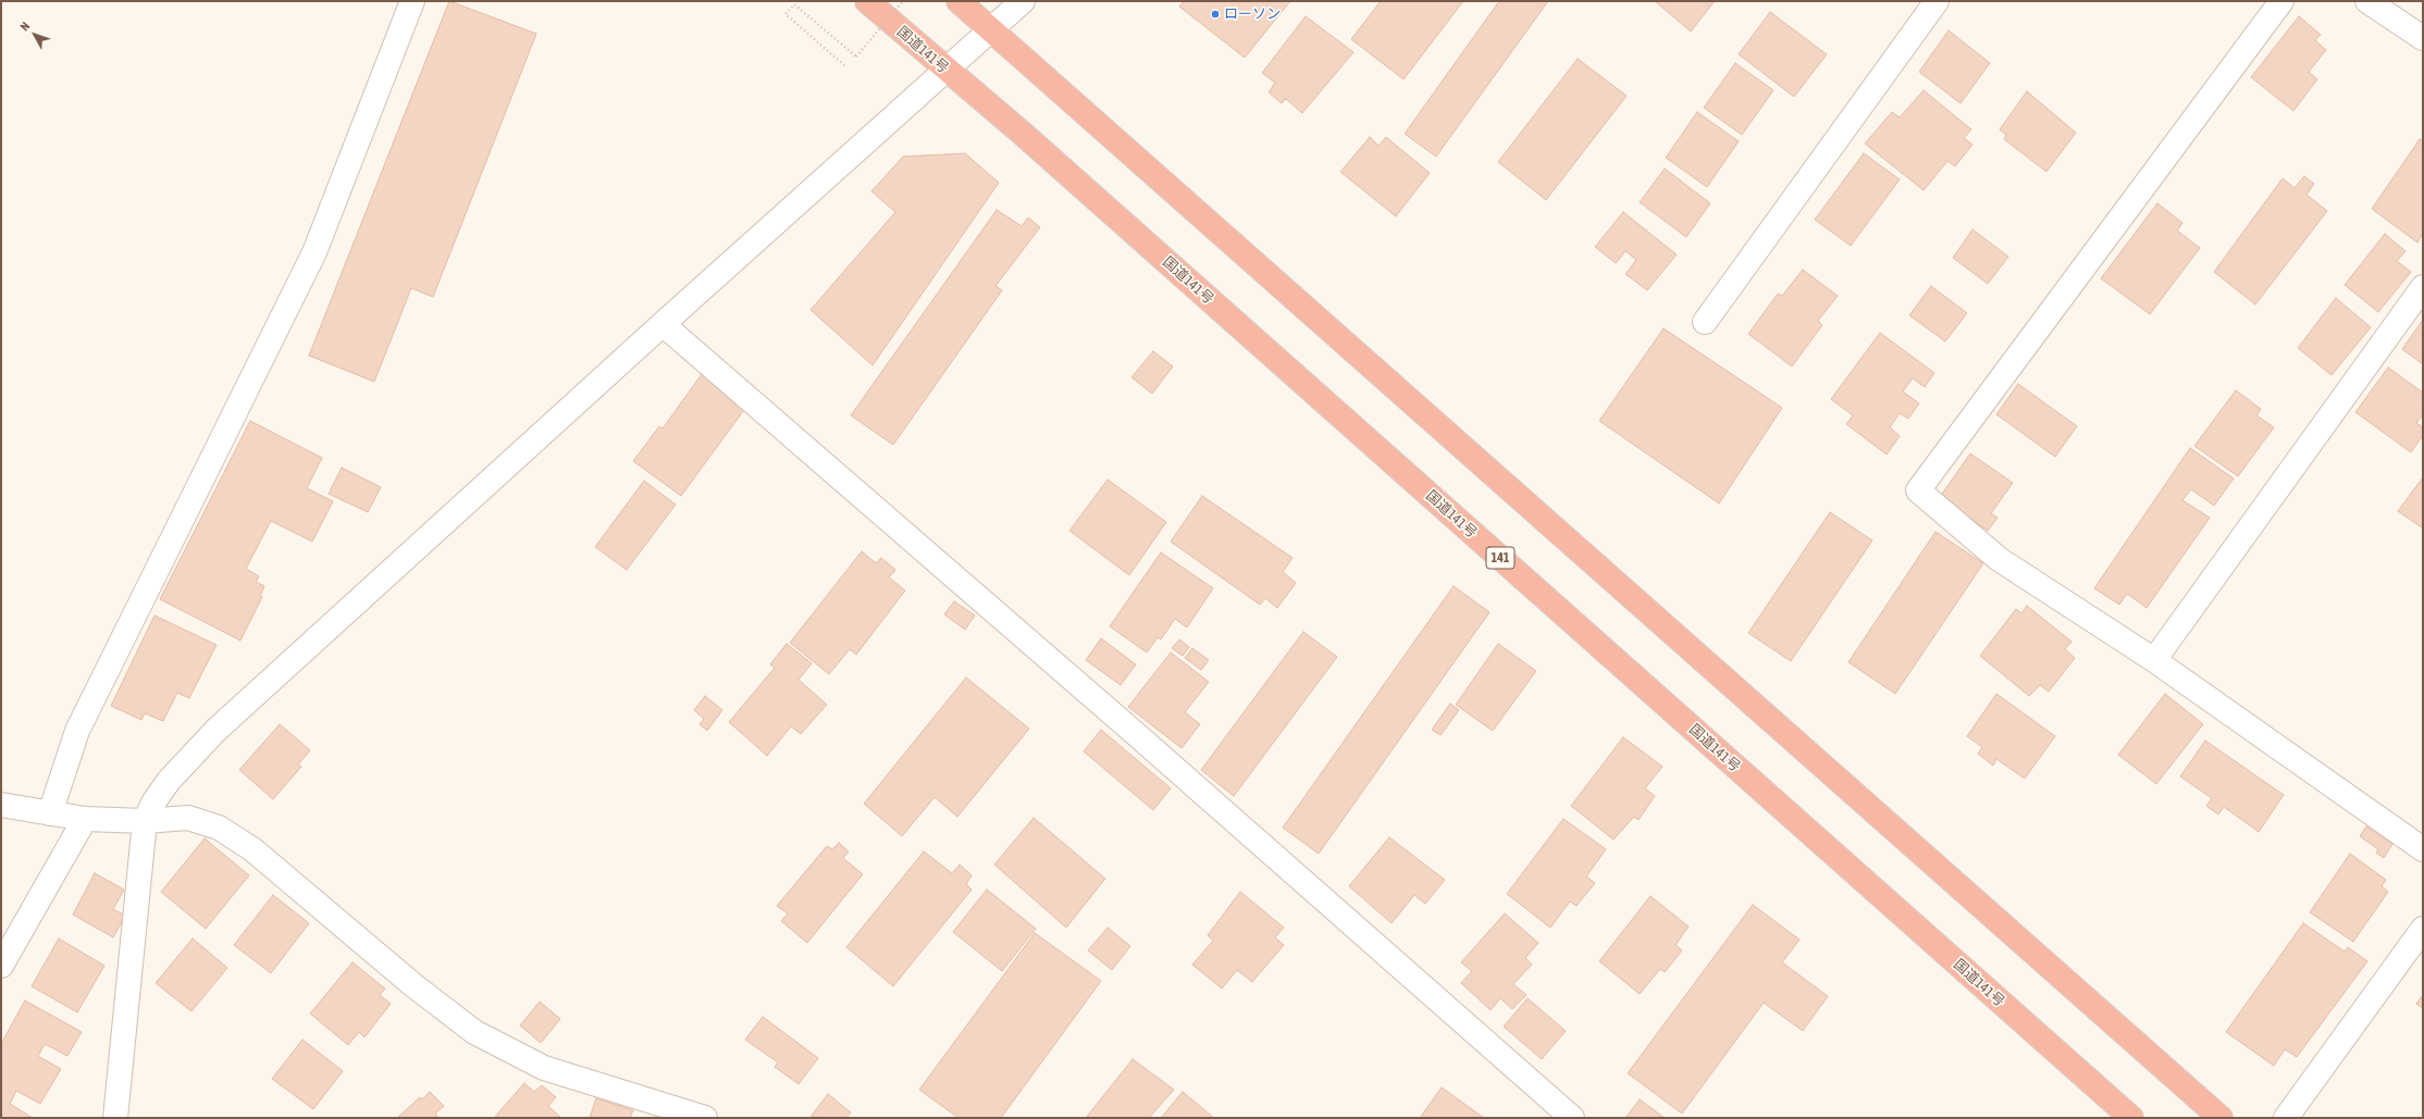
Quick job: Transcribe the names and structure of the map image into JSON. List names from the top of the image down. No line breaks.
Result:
{"streets":{"highway":["国道141号","141"]},"places":["ローソン"],"north":"top left"}
